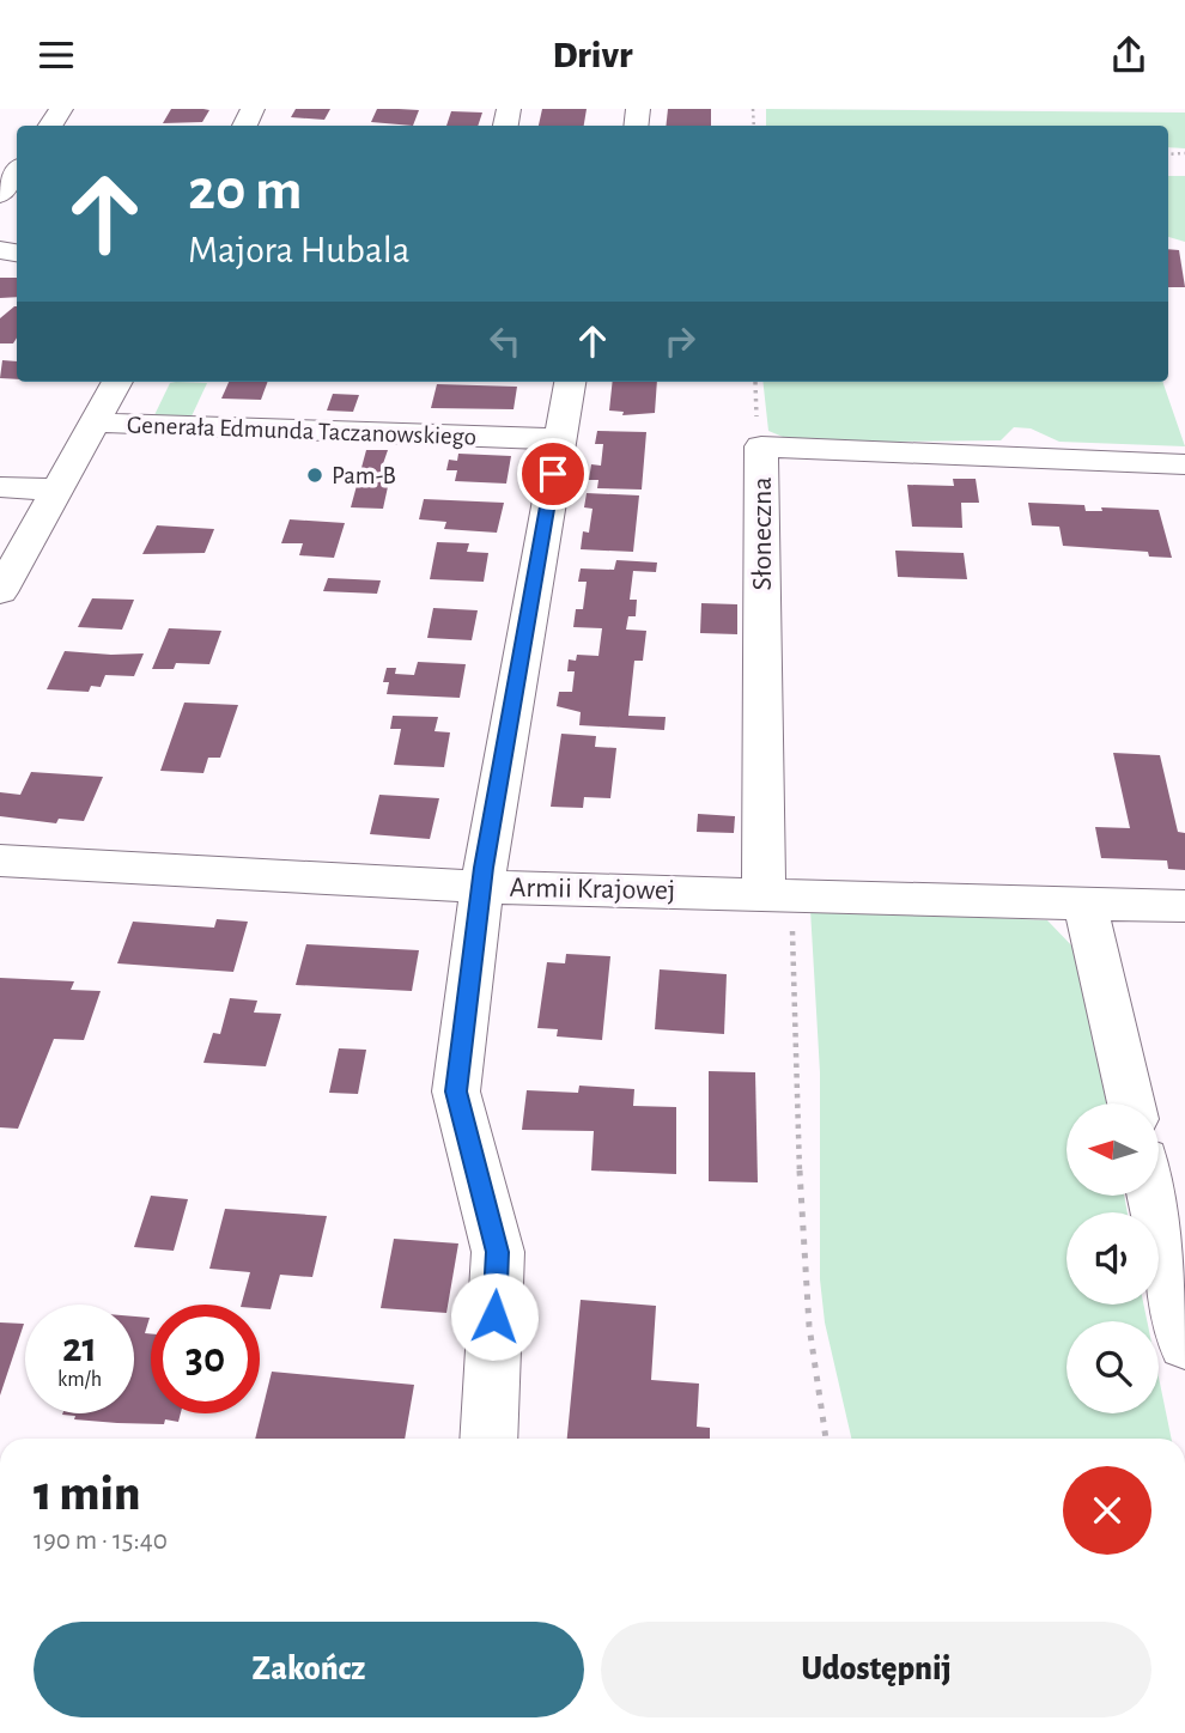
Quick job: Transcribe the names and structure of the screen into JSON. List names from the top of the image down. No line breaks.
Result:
{"streets":{"street":["Generała Edmunda Taczanowskiego","Słoneczna","Armii Krajowej"]},"crossings":[["Słoneczna","Armii Krajowej"]],"places":["Pam-B"],"north":"left","page":{"header":"Drivr","turn":["20 m","Majora Hubala"],"speed":"21 km/h","limit":"30","heading":["1 min","190 m · 15:40"],"buttons":["Zakończ","Udostępnij"]}}
